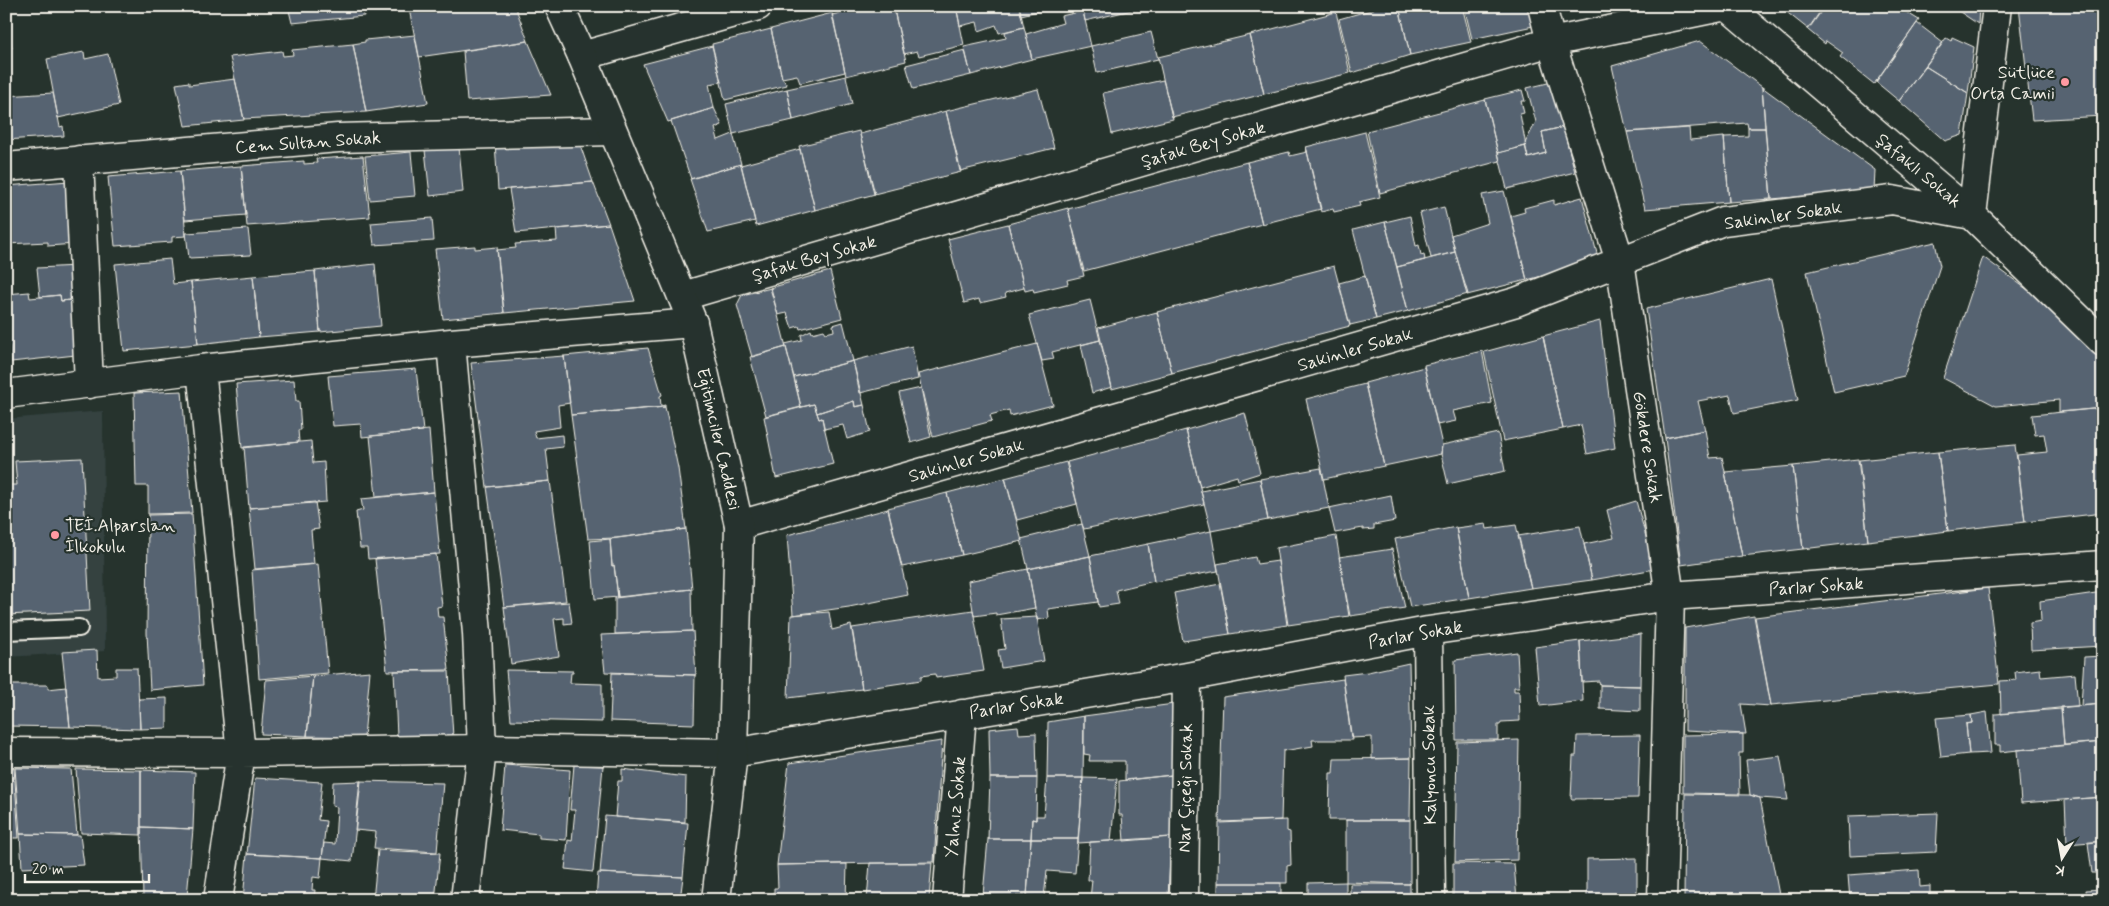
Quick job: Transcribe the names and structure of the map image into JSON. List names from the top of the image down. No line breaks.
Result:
{"streets":{"street":["Cem Sultan Sokak","Şafak Bey Sokak","Şafaklı Sokak","Sakinler Sokak","Eğitimciler Caddesi","Gökdere Sokak","Parlar Sokak","Kalyoncu Sokak","Nar Çiçeği Sokak","Yalnız Sokak"]},"crossings":[["Cem Sultan Sokak","Eğitimciler Caddesi"],["Şafak Bey Sokak","Şafaklı Sokak"],["Şafak Bey Sokak","Eğitimciler Caddesi"],["Şafak Bey Sokak","Gökdere Sokak"],["Şafaklı Sokak","Sakinler Sokak"],["Sakinler Sokak","Eğitimciler Caddesi"],["Sakinler Sokak","Gökdere Sokak"],["Eğitimciler Caddesi","Parlar Sokak"],["Gökdere Sokak","Parlar Sokak"],["Parlar Sokak","Kalyoncu Sokak"],["Parlar Sokak","Nar Çiçeği Sokak"],["Parlar Sokak","Yalnız Sokak"]],"places":["Sütlüce Orta Camii","TEİ.Alparslan İlkokulu"],"scale_bar":"20 m","north":"bottom"}
